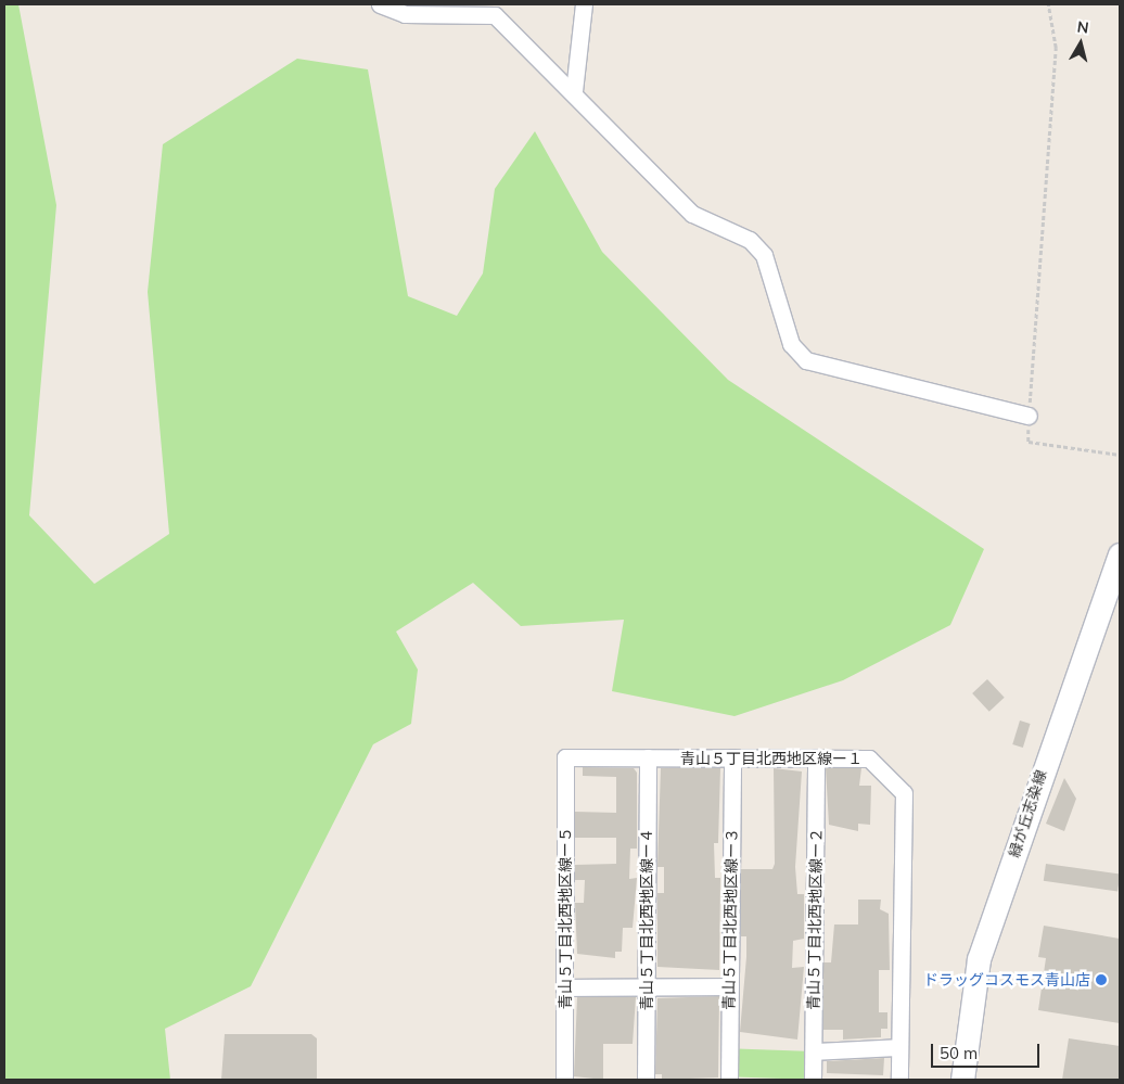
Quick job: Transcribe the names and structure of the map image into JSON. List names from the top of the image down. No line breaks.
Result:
{"streets":{"street":["青山５丁目北西地区線ー１","緑が丘志染線","青山５丁目北西地区線ー５","青山５丁目北西地区線ー４","青山５丁目北西地区線ー３","青山５丁目北西地区線ー２"]},"crossings":[["青山５丁目北西地区線ー１","青山５丁目北西地区線ー５"],["青山５丁目北西地区線ー１","青山５丁目北西地区線ー４"],["青山５丁目北西地区線ー１","青山５丁目北西地区線ー３"],["青山５丁目北西地区線ー１","青山５丁目北西地区線ー２"]],"places":["ドラッグコスモス青山店"],"scale_bar":"50 m","north":"top"}
